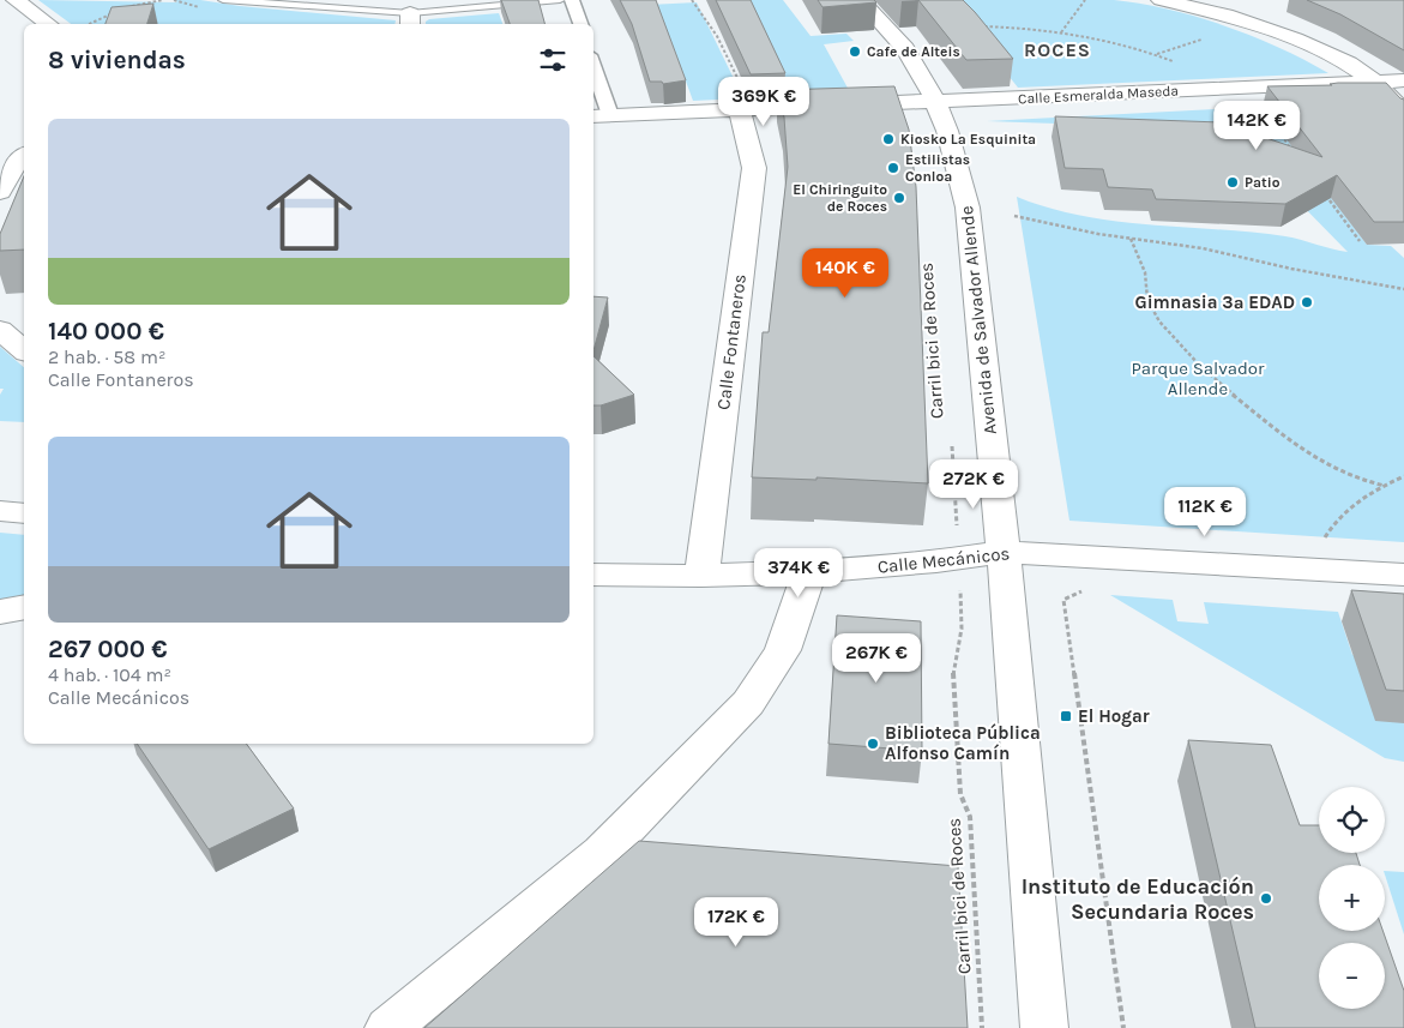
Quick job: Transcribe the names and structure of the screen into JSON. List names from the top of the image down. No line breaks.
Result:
{"streets":{"street":["Calle Esmeralda Maseda","Avenida de Salvador Allende","Calle Fontaneros","Calle Mecánicos"],"path":["Carril bici de Roces"]},"crossings":[["Calle Esmeralda Maseda","Avenida de Salvador Allende"],["Calle Esmeralda Maseda","Calle Fontaneros"],["Avenida de Salvador Allende","Calle Mecánicos"],["Carril bici de Roces","Calle Mecánicos"],["Calle Fontaneros","Calle Mecánicos"]],"districts":["ROCES"],"parks":["Parque Salvador Allende"],"places":{"other":["Cafe de Alteis","Kiosko La Esquinita","Estilistas Conloa","Patio","El Chiringuito de Roces","Gimnasia 3ª EDAD","Biblioteca Pública Alfonso Camín","Instituto de Educación Secundaria Roces"],"transit":["El Hogar"]},"page":{"heading":"8 viviendas","price":["369K €","142K €","140K €","272K €","112K €","374K €","267K €","172K €"],"list":[{"name":"140 000 €","note":"2 hab. · 58 m² · Calle Fontaneros"},{"name":"267 000 €","note":"4 hab. · 104 m² · Calle Mecánicos"}],"map_buttons":["+","−"]}}
